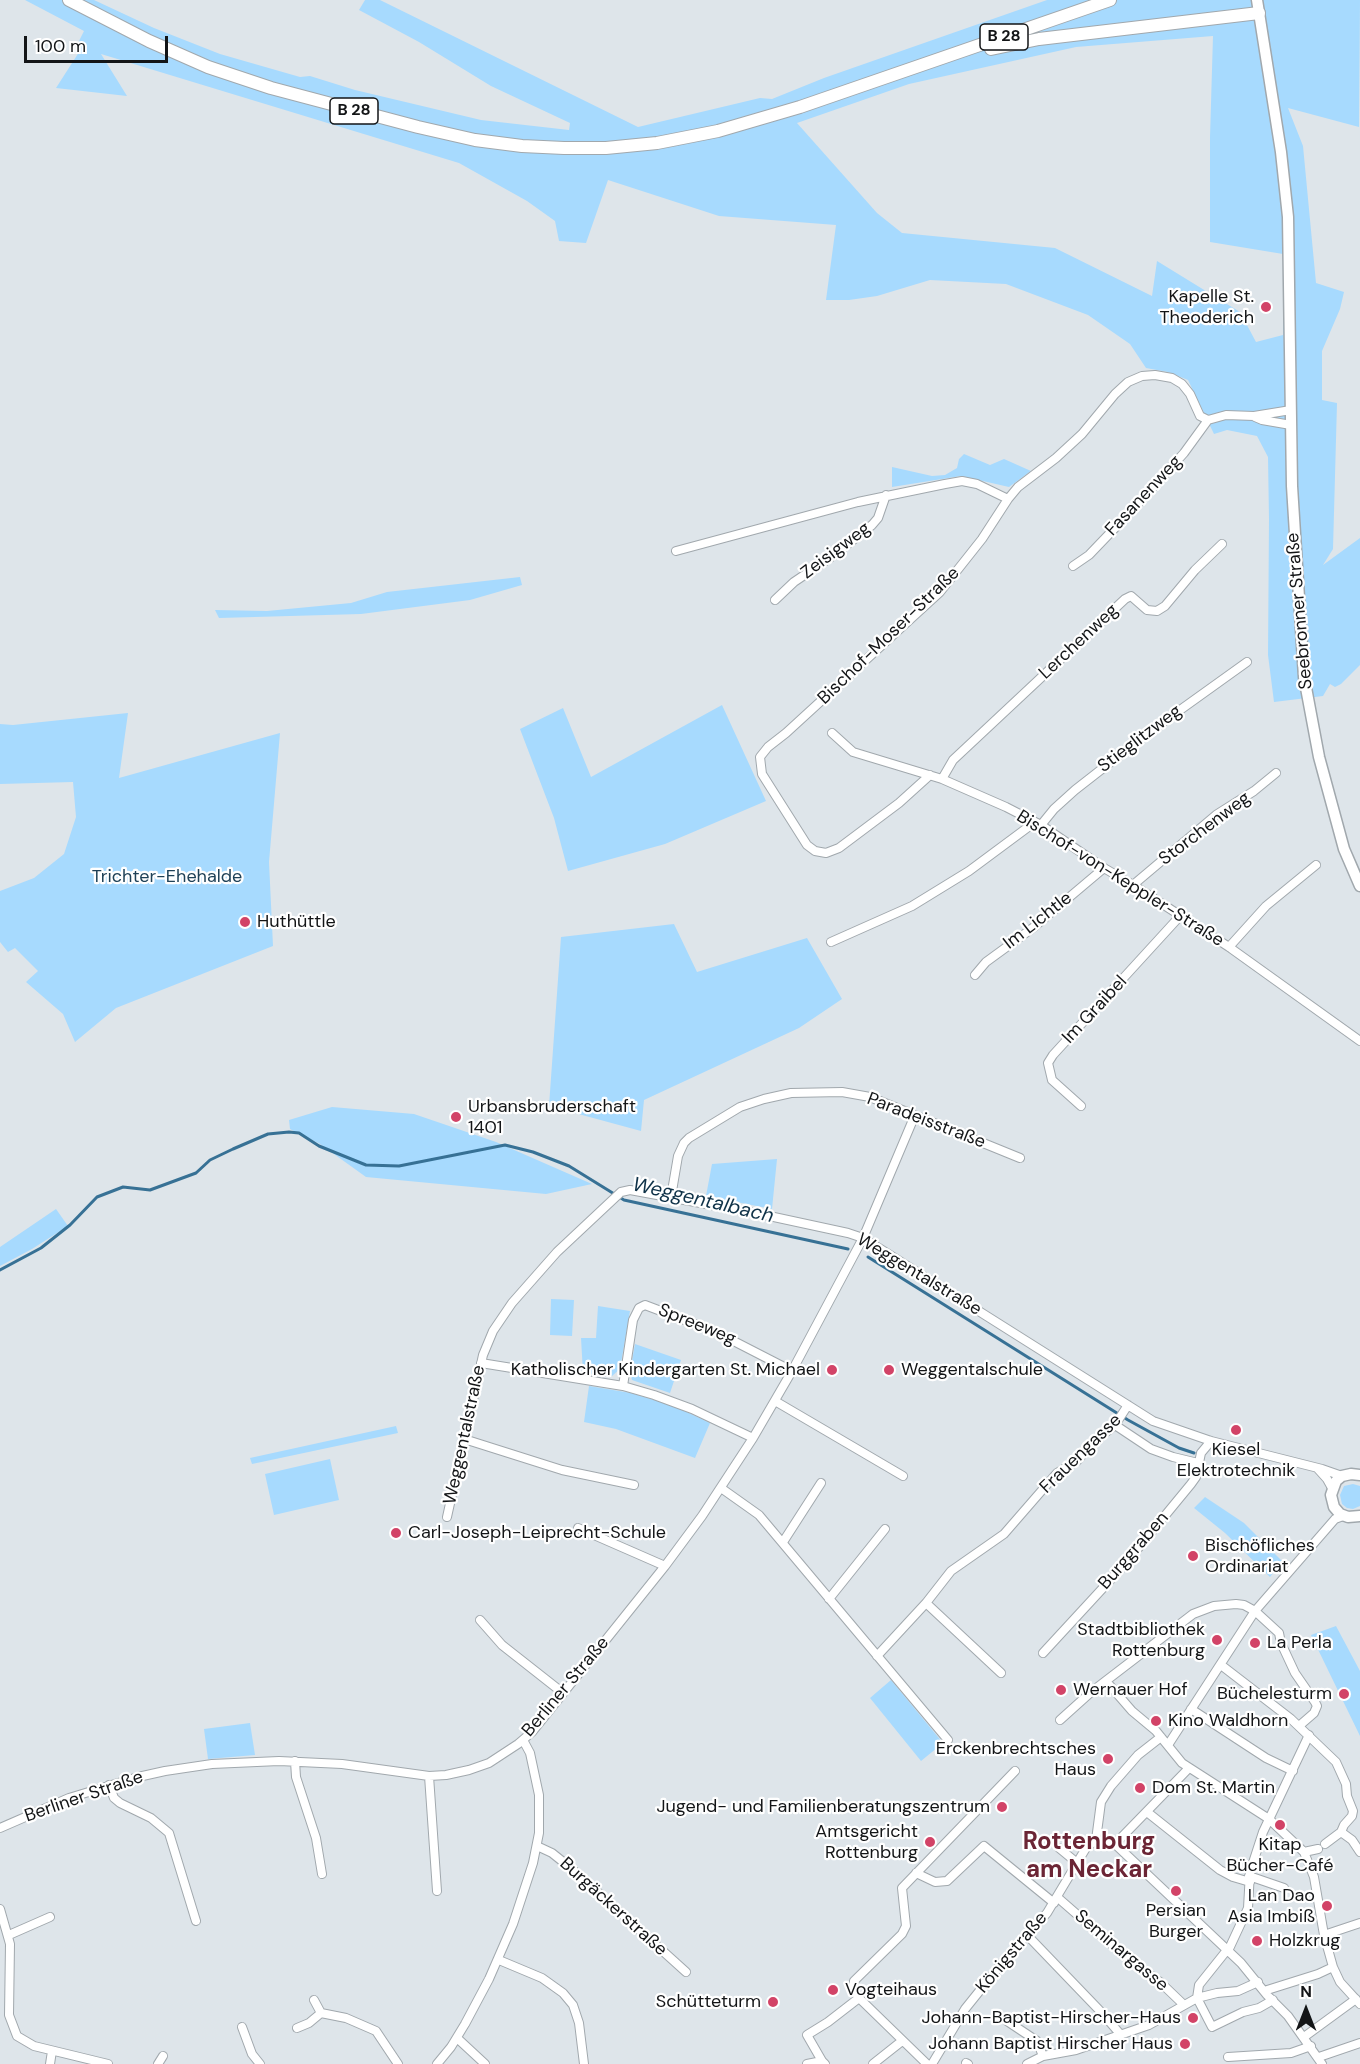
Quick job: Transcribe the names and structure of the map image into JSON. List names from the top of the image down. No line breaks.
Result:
{"streets":{"main road":["B 28"],"street":["Fasanenweg","Zeisigweg","Seebronner Straße","Bischof-Moser-Straße","Lerchenweg","Stieglitzweg","Storchenweg","Bischof-von-Keppler-Straße","Im Lichtle","Im Graibel","Paradeisstraße","Weggentalstraße","Spreeweg","Frauengasse","Burggraben","Berliner Straße","Burgäckerstraße","Seminargasse","Königstraße"]},"crossings":[["Fasanenweg","Bischof-Moser-Straße"],["Bischof-Moser-Straße","Bischof-von-Keppler-Straße"],["Lerchenweg","Bischof-von-Keppler-Straße"],["Stieglitzweg","Bischof-von-Keppler-Straße"],["Storchenweg","Bischof-von-Keppler-Straße"],["Bischof-von-Keppler-Straße","Im Lichtle"],["Bischof-von-Keppler-Straße","Im Graibel"],["Paradeisstraße","Weggentalstraße"],["Paradeisstraße","Berliner Straße"],["Weggentalstraße","Frauengasse"],["Weggentalstraße","Burggraben"],["Weggentalstraße","Berliner Straße"],["Spreeweg","Berliner Straße"],["Seminargasse","Königstraße"]],"districts":["Rottenburg am Neckar"],"water":["Weggentalbach"],"parks":["Trichter-Ehehalde"],"places":["Kapelle St. Theoderich","Huthüttle","Urbansbruderschaft 1401","Katholischer Kindergarten St. Michael","Weggentalschule","Kiesel Elektrotechnik","Carl-Joseph-Leiprecht-Schule","Bischöfliches Ordinariat","Stadtbibliothek Rottenburg","La Perla","Wernauer Hof","Büchelesturm","Kino Waldhorn","Erckenbrechtsches Haus","Dom St. Martin","Jugend- und Familienberatungszentrum","Kitap Bücher-Café","Amtsgericht Rottenburg","Persian Burger","Lan Dao Asia Imbiß","Holzkrug","Vogteihaus","Schütteturm","Johann-Baptist-Hirscher-Haus","Johann Baptist Hirscher Haus"],"scale_bar":"100 m","north":"top"}
